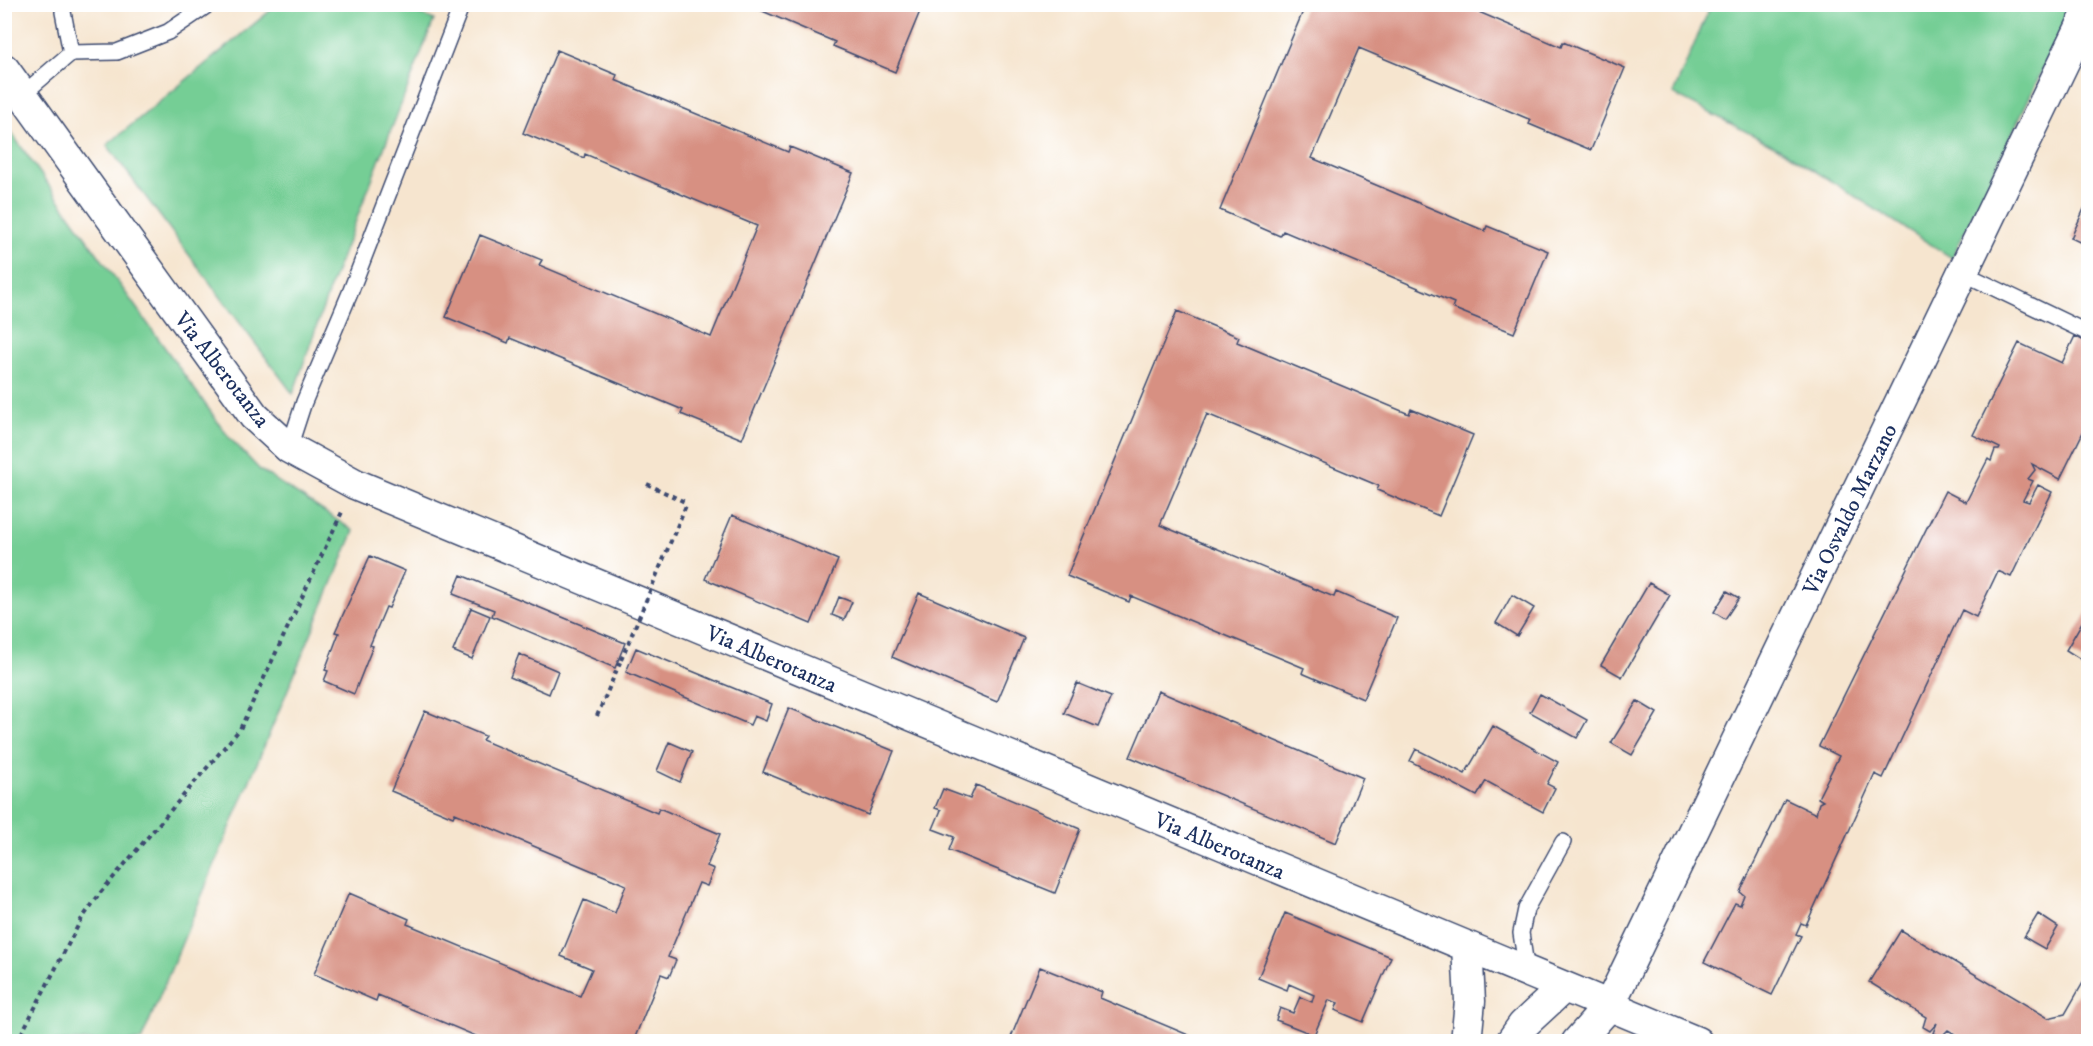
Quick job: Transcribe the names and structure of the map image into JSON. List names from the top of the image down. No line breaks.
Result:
{"streets":{"street":["Via Alberotanza","Via Osvaldo Marzano"]},"crossings":[["Via Alberotanza","Via Osvaldo Marzano"]]}
